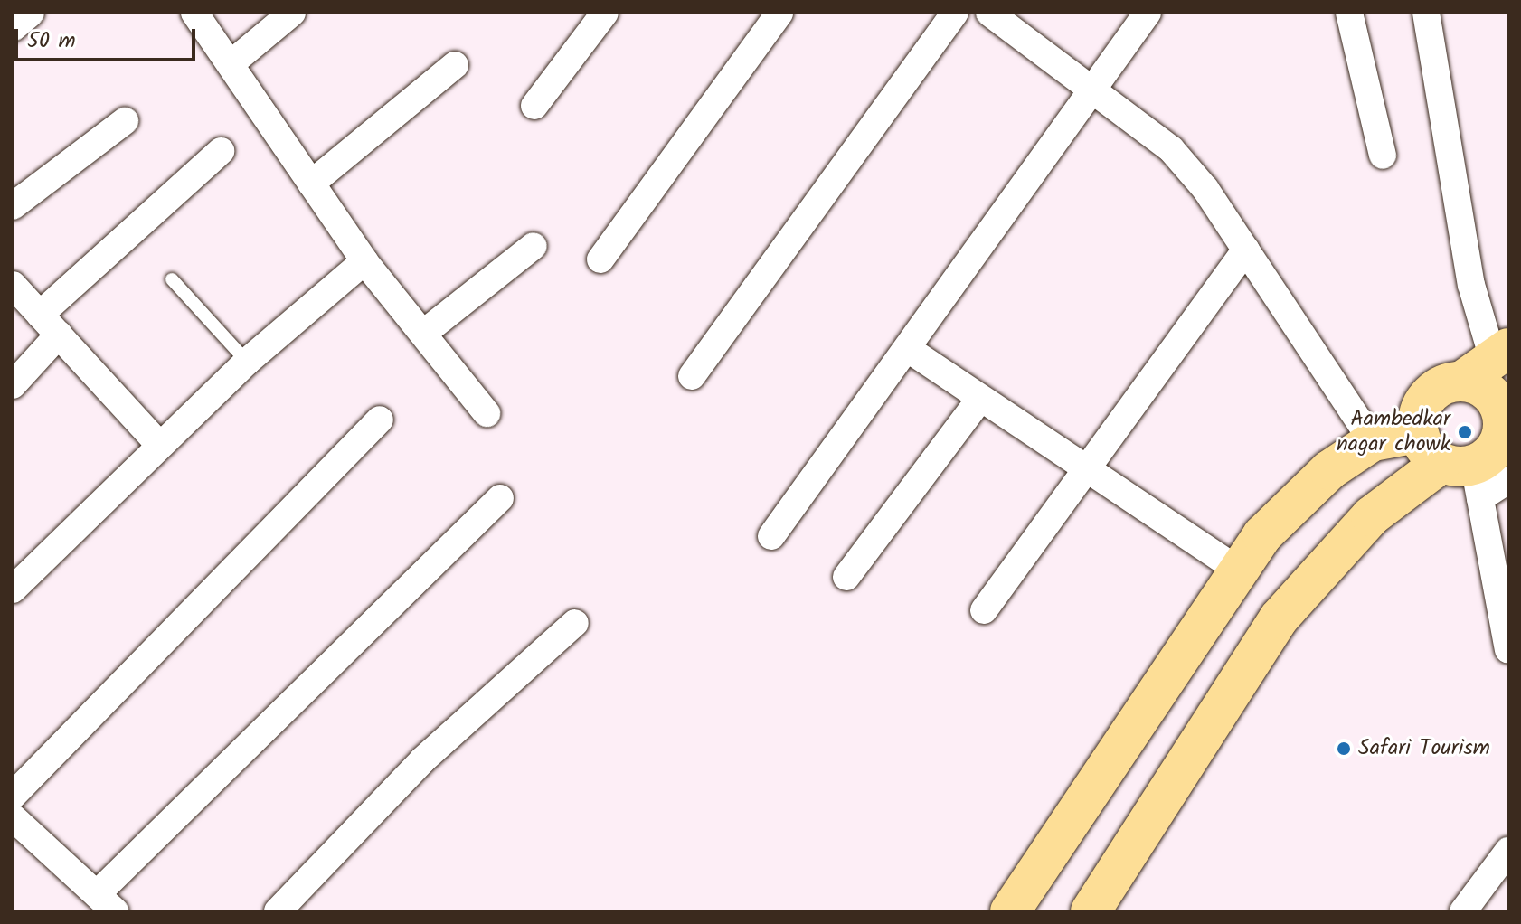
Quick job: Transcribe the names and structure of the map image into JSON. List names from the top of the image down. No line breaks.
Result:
{"places":["Aambedkar nagar chowk","Safari Tourism"],"scale_bar":"50 m"}
